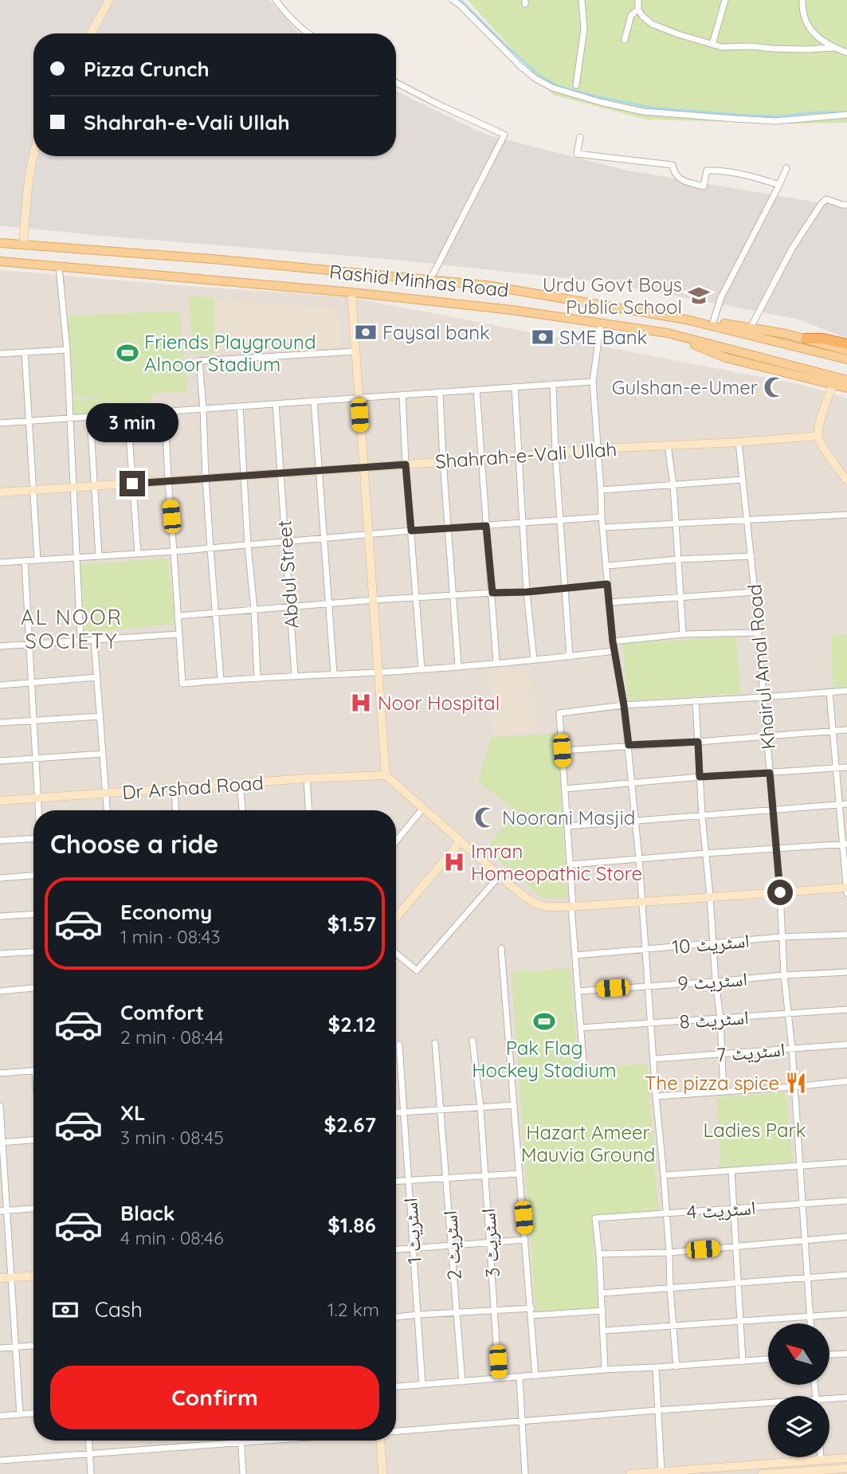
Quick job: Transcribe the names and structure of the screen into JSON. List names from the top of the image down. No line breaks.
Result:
{"streets":{"main road":["Rashid Minhas Road"],"street":["Shahrah-e-Vali Ullah","Abdul Street","Khairul Amal Road","Dr Arshad Road","اسٹریٹ 10","اسٹریٹ 9","اسٹریٹ 8","اسٹریٹ 7","اسٹریٹ 4","اسٹریٹ 1","اسٹریٹ 3","اسٹریٹ 2"]},"crossings":[["Shahrah-e-Vali Ullah","Abdul Street"],["Shahrah-e-Vali Ullah","Khairul Amal Road"],["Khairul Amal Road","اسٹریٹ 10"],["Khairul Amal Road","اسٹریٹ 9"],["Khairul Amal Road","اسٹریٹ 8"],["Khairul Amal Road","اسٹریٹ 7"],["Khairul Amal Road","اسٹریٹ 4"]],"districts":["AL NOOR SOCIETY"],"parks":["Ladies Park","Hazart Ameer Mauvia Ground"],"places":{"school or university":["Urdu Govt Boys Public School"],"bank":["Faysal bank","SME Bank"],"sports":["Friends Playground Alnoor Stadium","Pak Flag Hockey Stadium"],"mosque":["Gulshan-e-Umer","Noorani Masjid"],"hospital":["Noor Hospital","Imran Homeopathic Store"],"restaurant":["The pizza spice"]},"north":"top left","page":{"banner":["Pizza Crunch","Shahrah-e-Vali Ullah"],"bubble":"3 min","heading":"Choose a ride","list":[{"name":"Economy","note":"1 min · 08:43","value":"$1.57"},{"name":"Comfort","note":"2 min · 08:44","value":"$2.12"},{"name":"XL","note":"3 min · 08:45","value":"$2.67"},{"name":"Black","note":"4 min · 08:46","value":"$1.86"}],"pay":["Cash","1.2 km"],"buttons":"Confirm"}}
